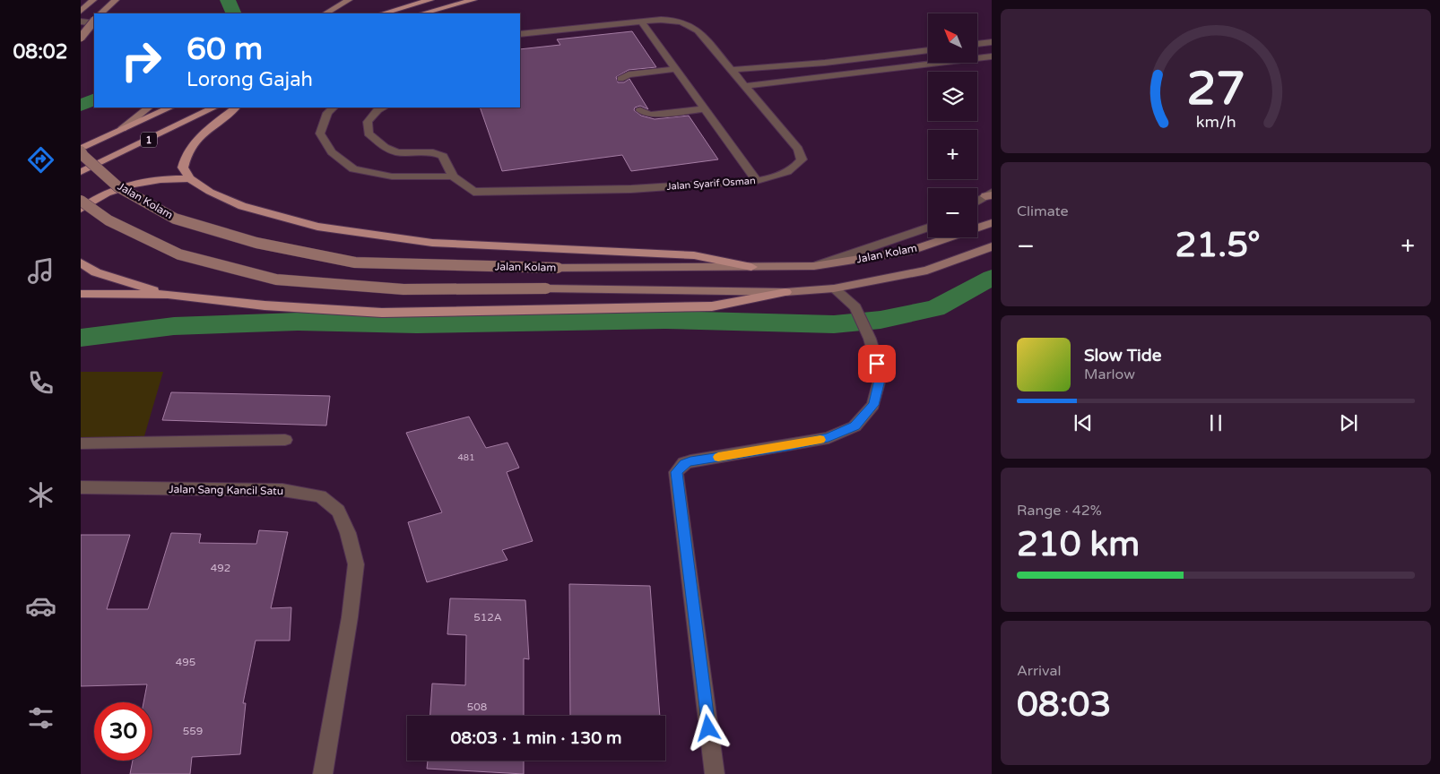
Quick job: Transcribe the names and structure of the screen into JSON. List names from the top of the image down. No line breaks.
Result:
{"streets":{"main road":["1","Jalan Kolam"],"street":["Jalan Syarif Osman","Jalan Sang Kancil Satu"]},"crossings":[["1","Jalan Kolam"]],"house_numbers":["481","492","512A","495","508","559"],"north":"top left","page":{"tabs":"08:02","map_buttons":["+","−"],"turn":["60 m","Lorong Gajah"],"tile":["Climate",["Range · 42%","210 km"],["Arrival","08:03"]],"heat":["−","21.5°","+"],"song":["Slow Tide","Marlow"],"limit":"30","trip":"08:03 · 1 min · 130 m","gauge":["27","km/h"]}}
